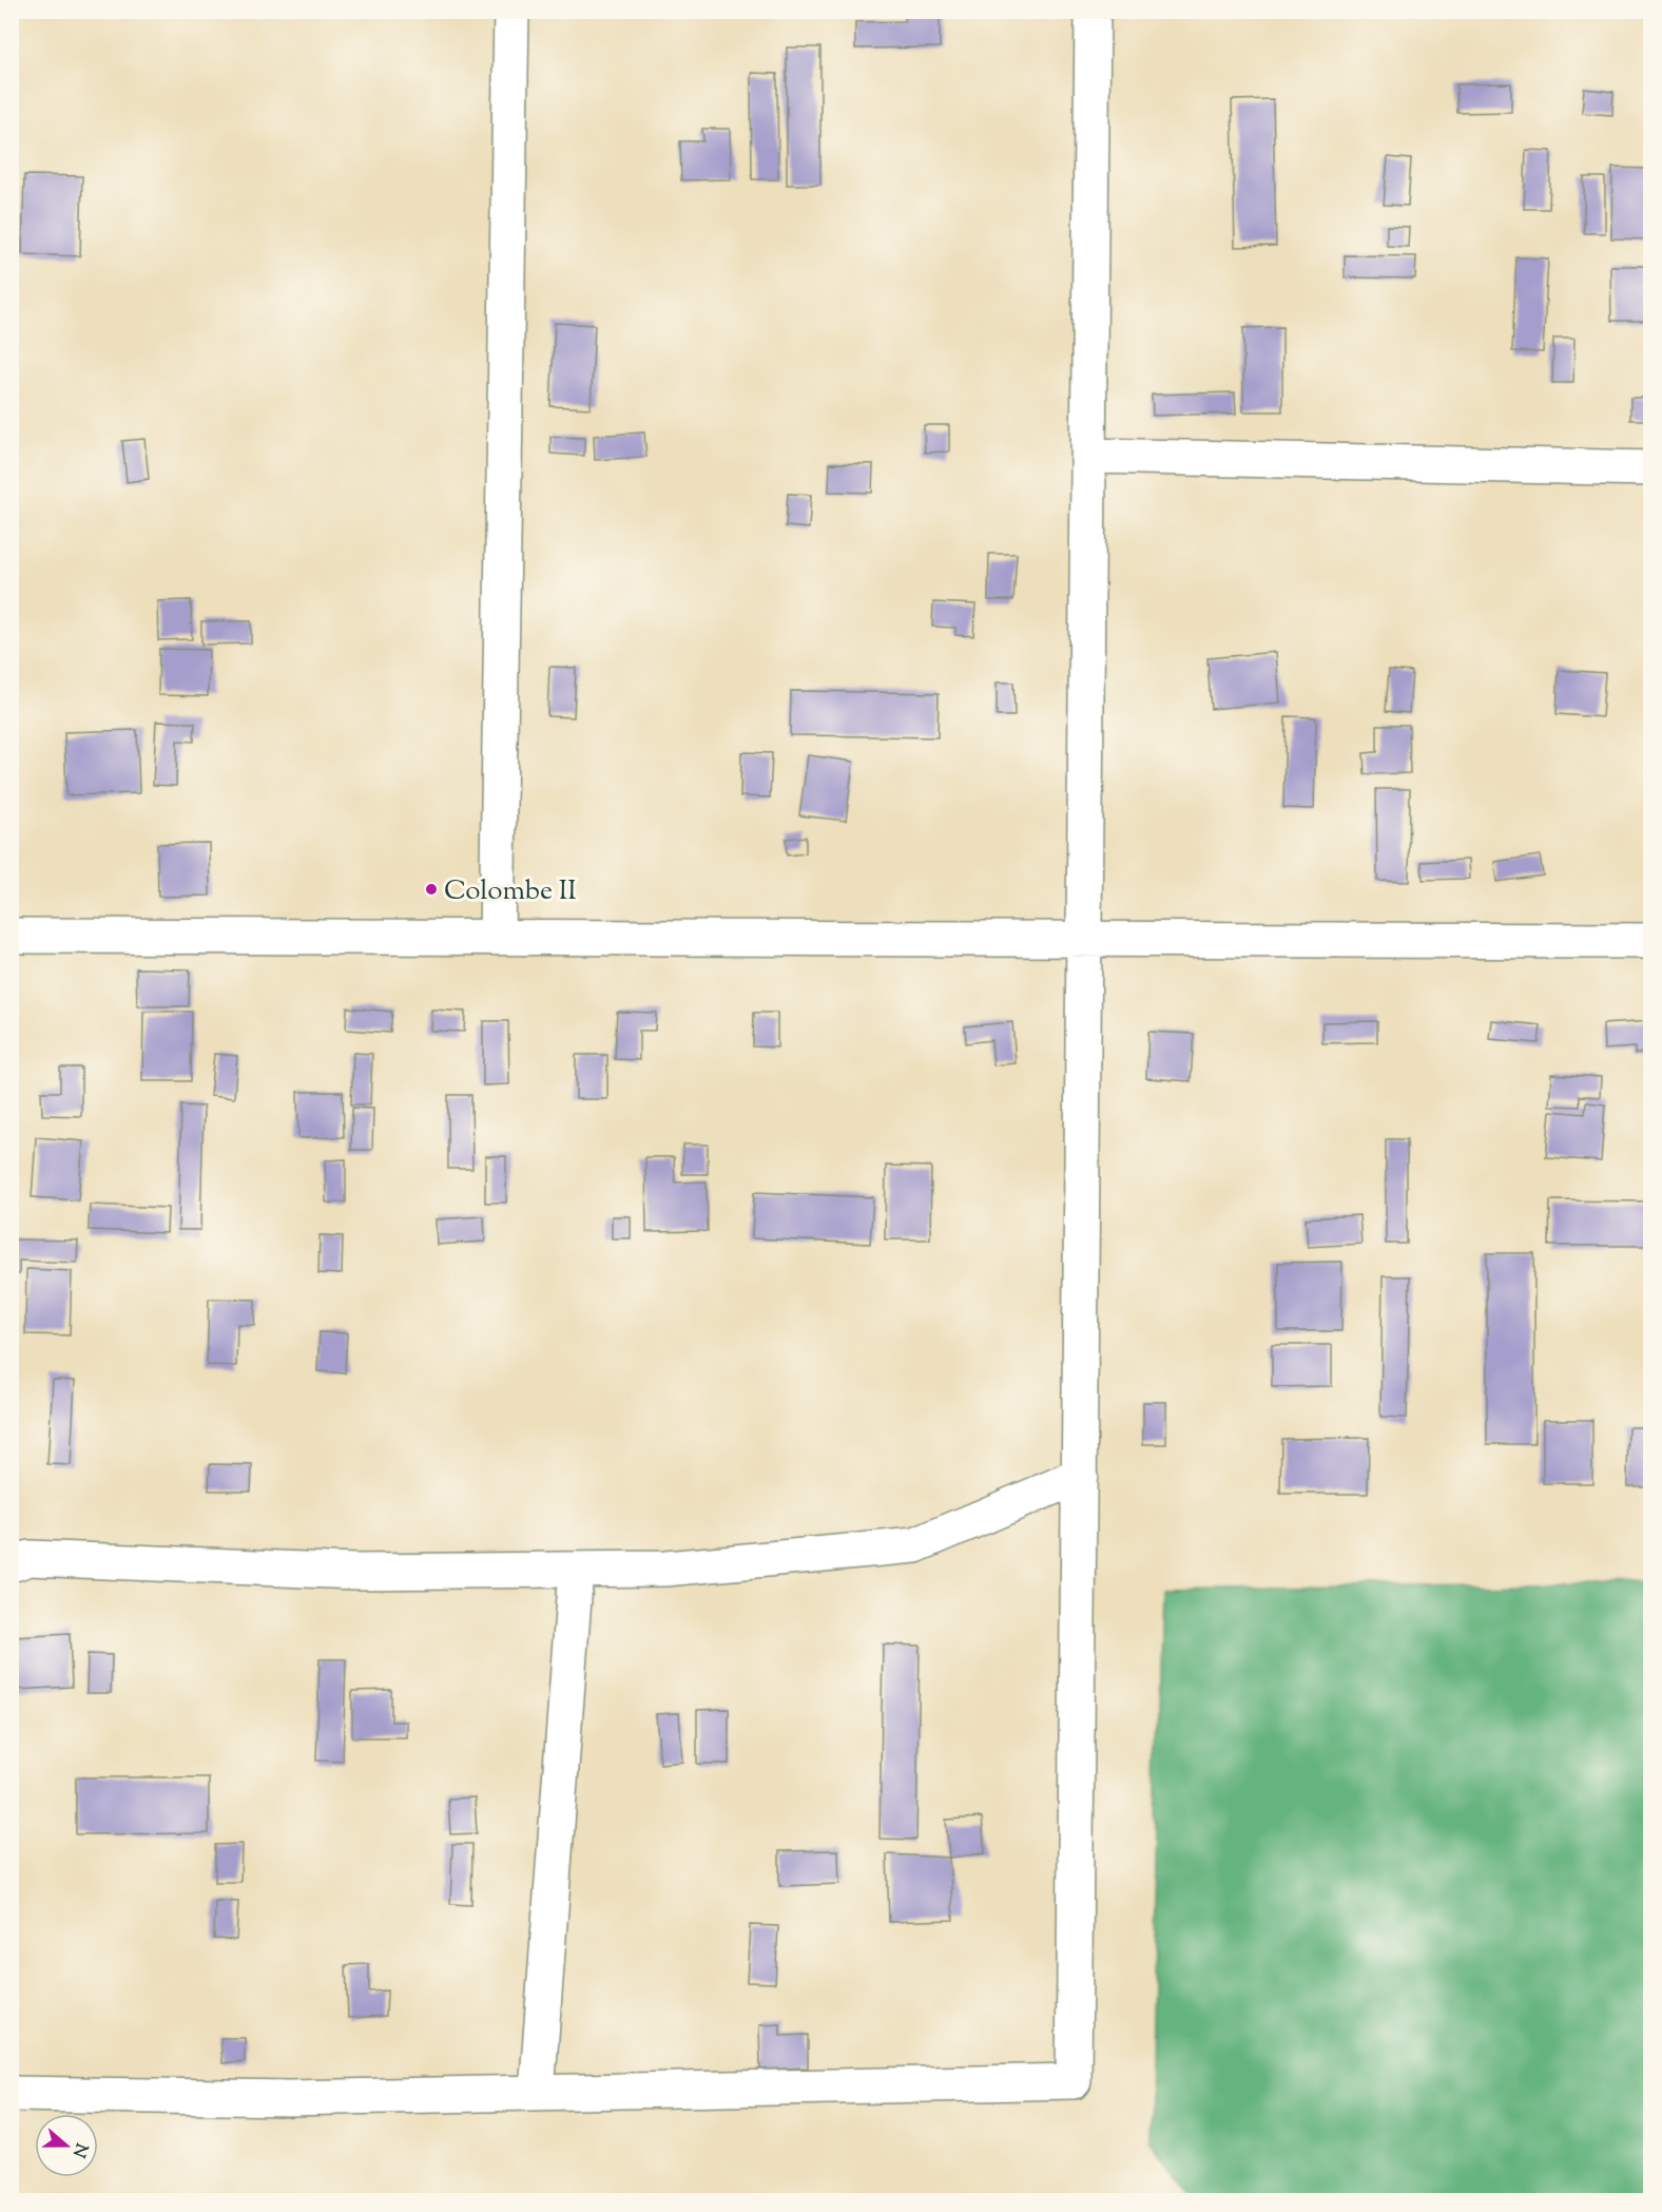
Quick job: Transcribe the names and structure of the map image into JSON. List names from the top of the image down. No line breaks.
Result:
{"places":["Colombe II"],"north":"right"}
